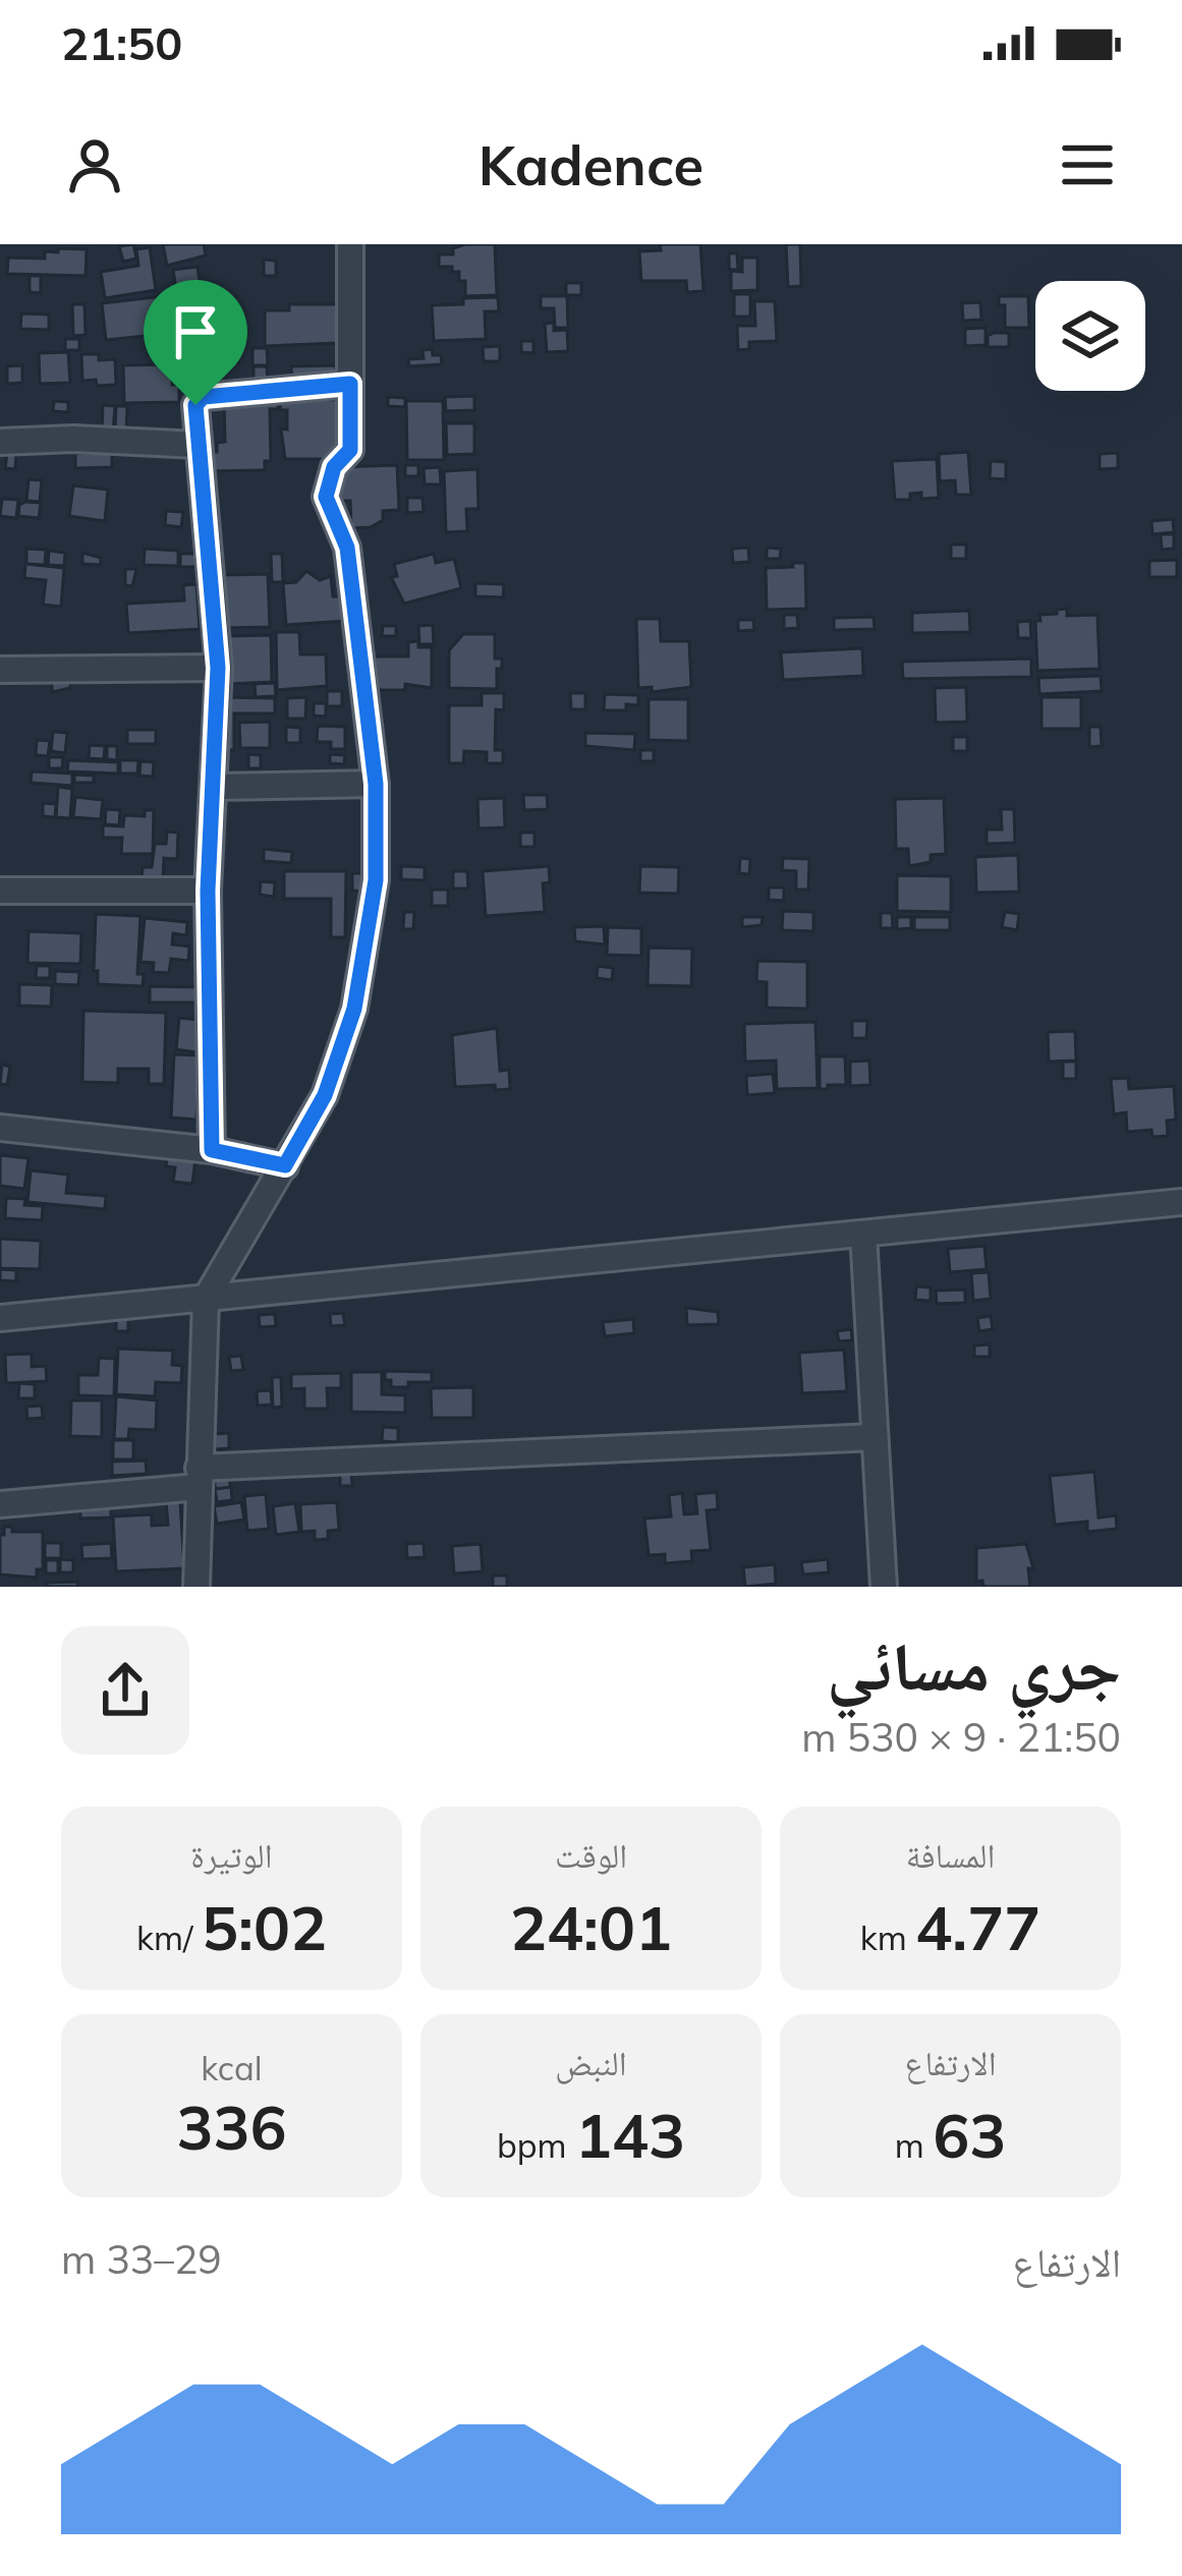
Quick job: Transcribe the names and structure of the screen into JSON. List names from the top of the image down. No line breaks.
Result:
{"page":{"status":"21:50","header":"Kadence","heading":["جري مسائي","21:50 · 9 × 530 m"],"stats":[["المسافة","4.77 km"],["الوقت","24:01"],["الوتيرة","5:02 /km"],["الارتفاع","63 m"],["النبض","143 bpm"],["kcal","336"]],"chart":["الارتفاع","29–33 m"]}}
